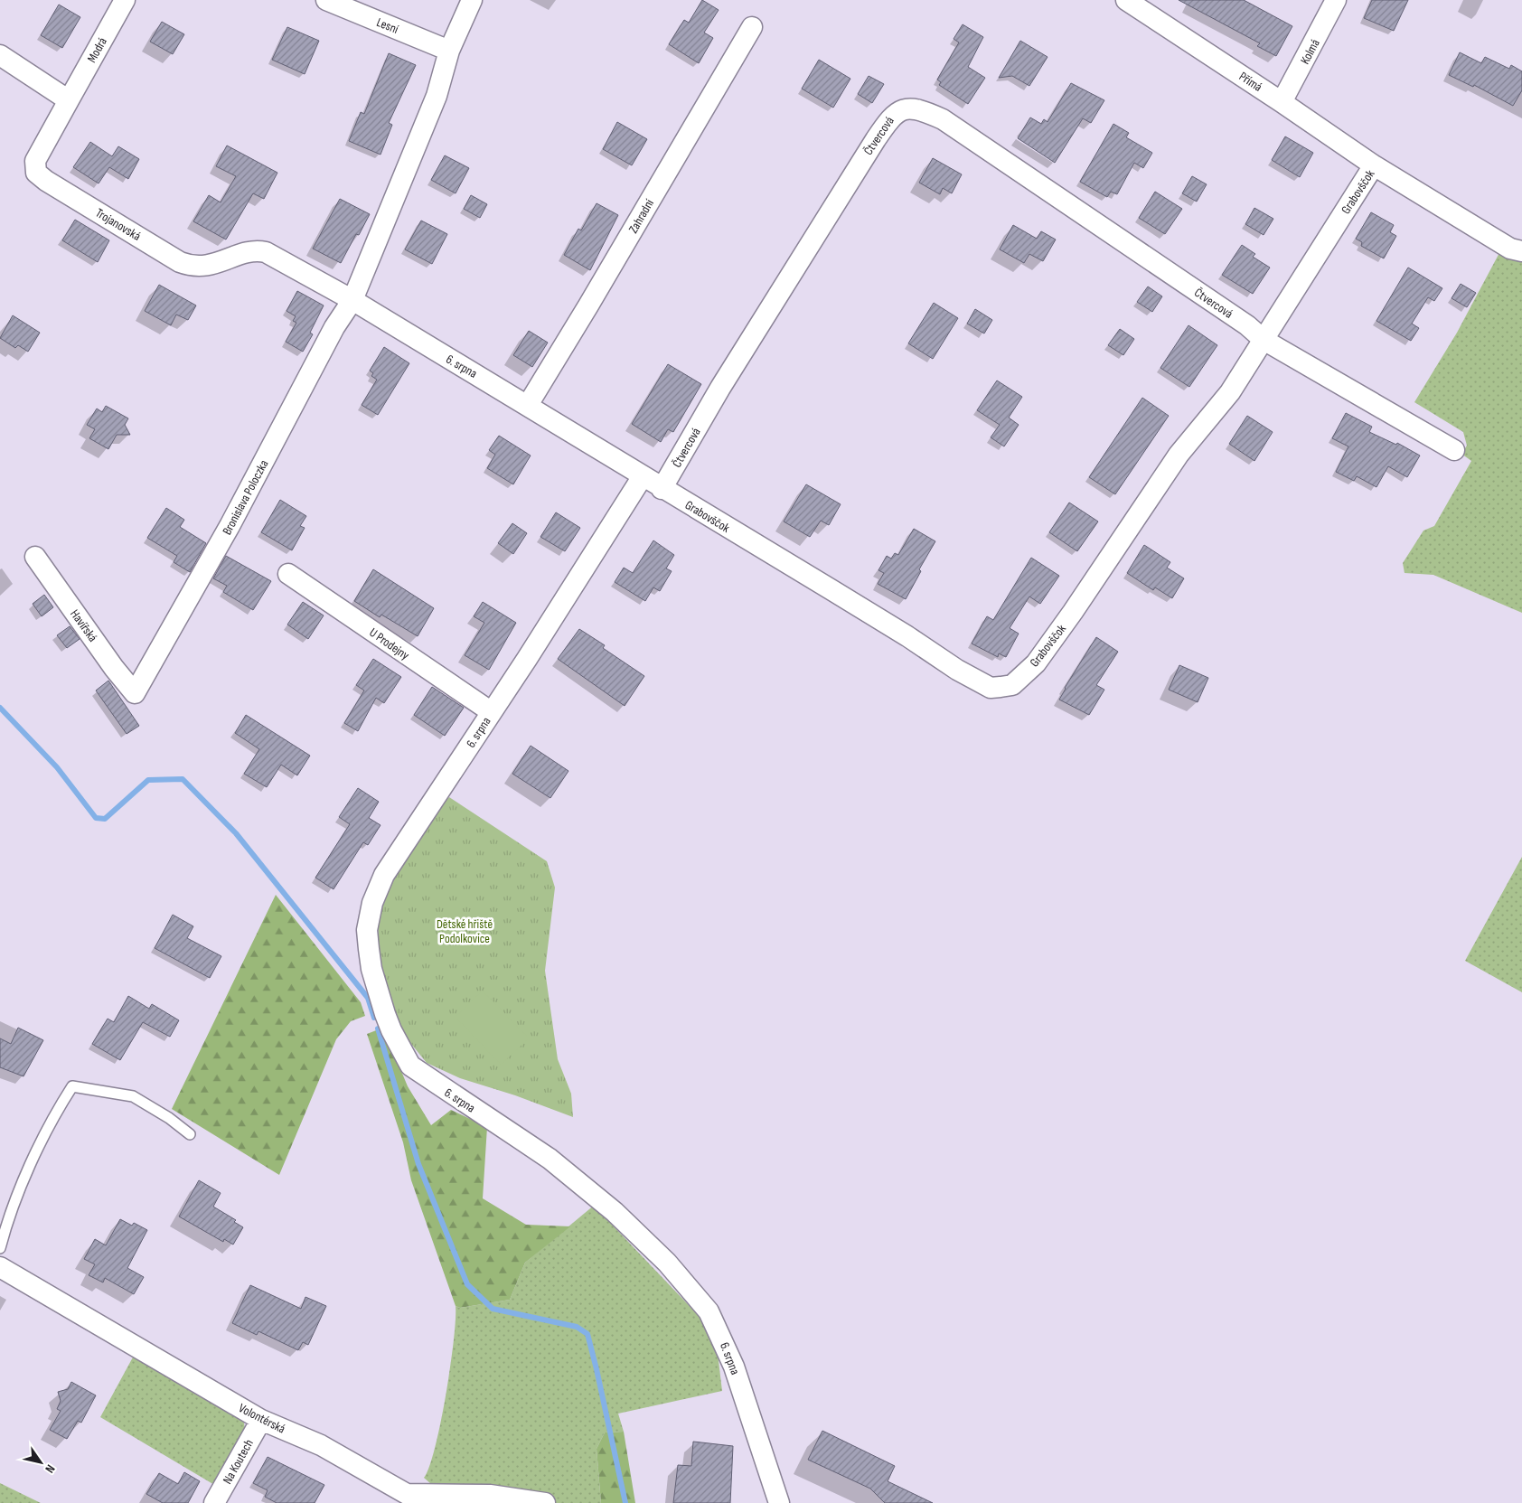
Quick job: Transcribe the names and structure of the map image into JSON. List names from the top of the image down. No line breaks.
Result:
{"streets":{"street":["Lesní","Modrá","Kolmá","Přímá","Čtvercová","Grabovščok","Zahradní","Trojanovská","6. srpna","Bronislava Poloczka","Havířská","U Prodejny","Volontérská","Na Koutech"]},"crossings":[["Modrá","Trojanovská"],["Kolmá","Přímá"],["Přímá","Grabovščok"],["Čtvercová","Grabovščok"],["Grabovščok","6. srpna"],["Zahradní","6. srpna"],["Trojanovská","6. srpna"],["Trojanovská","Bronislava Poloczka"],["6. srpna","Bronislava Poloczka"],["6. srpna","U Prodejny"],["Bronislava Poloczka","Havířská"],["Volontérská","Na Koutech"]],"parks":["Dětské hřiště Podolkovice"],"north":"bottom right"}
